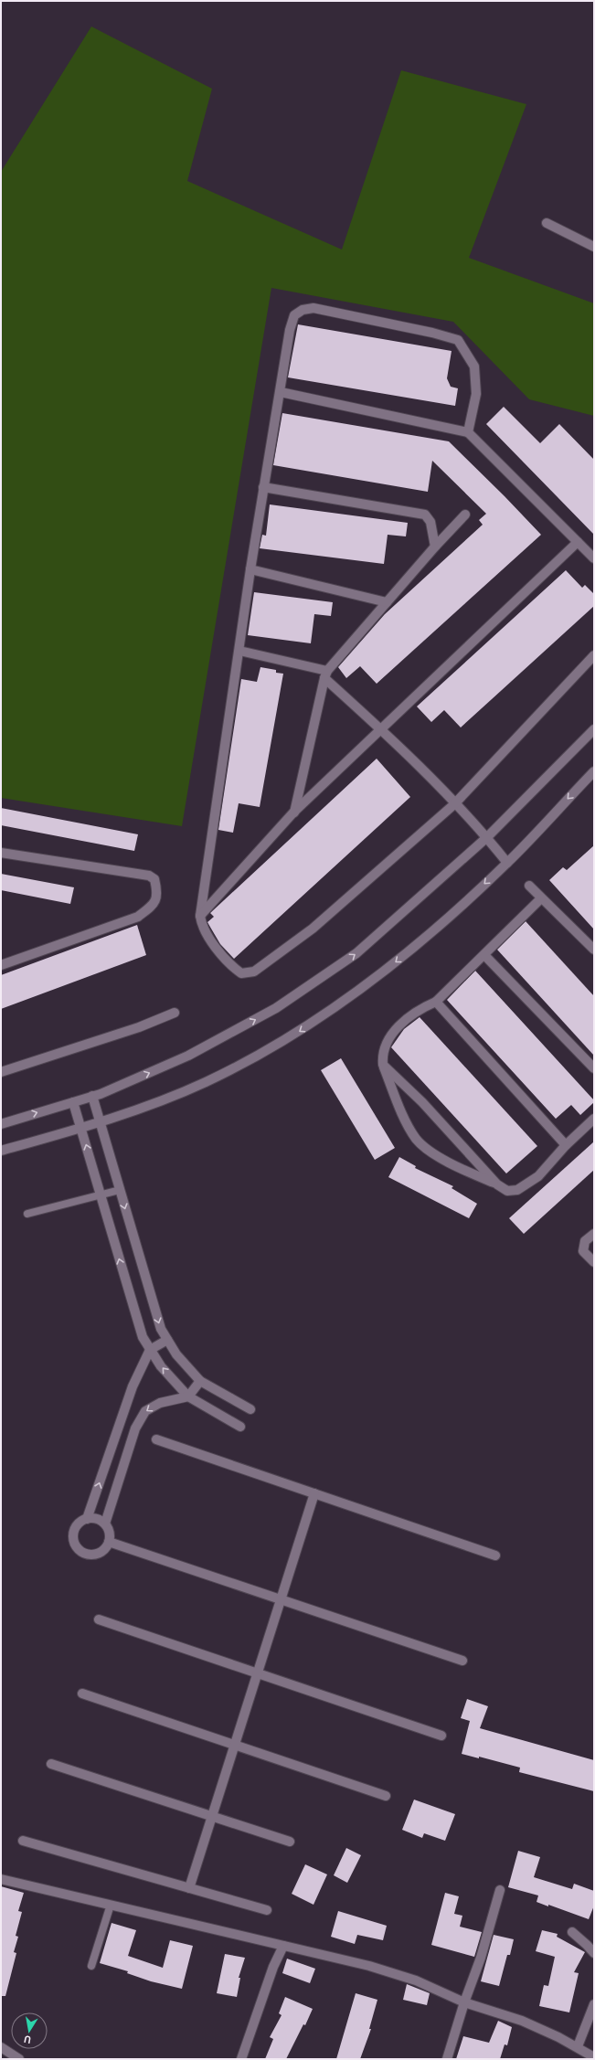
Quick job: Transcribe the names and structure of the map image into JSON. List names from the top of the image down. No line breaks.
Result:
{"north":"bottom"}
